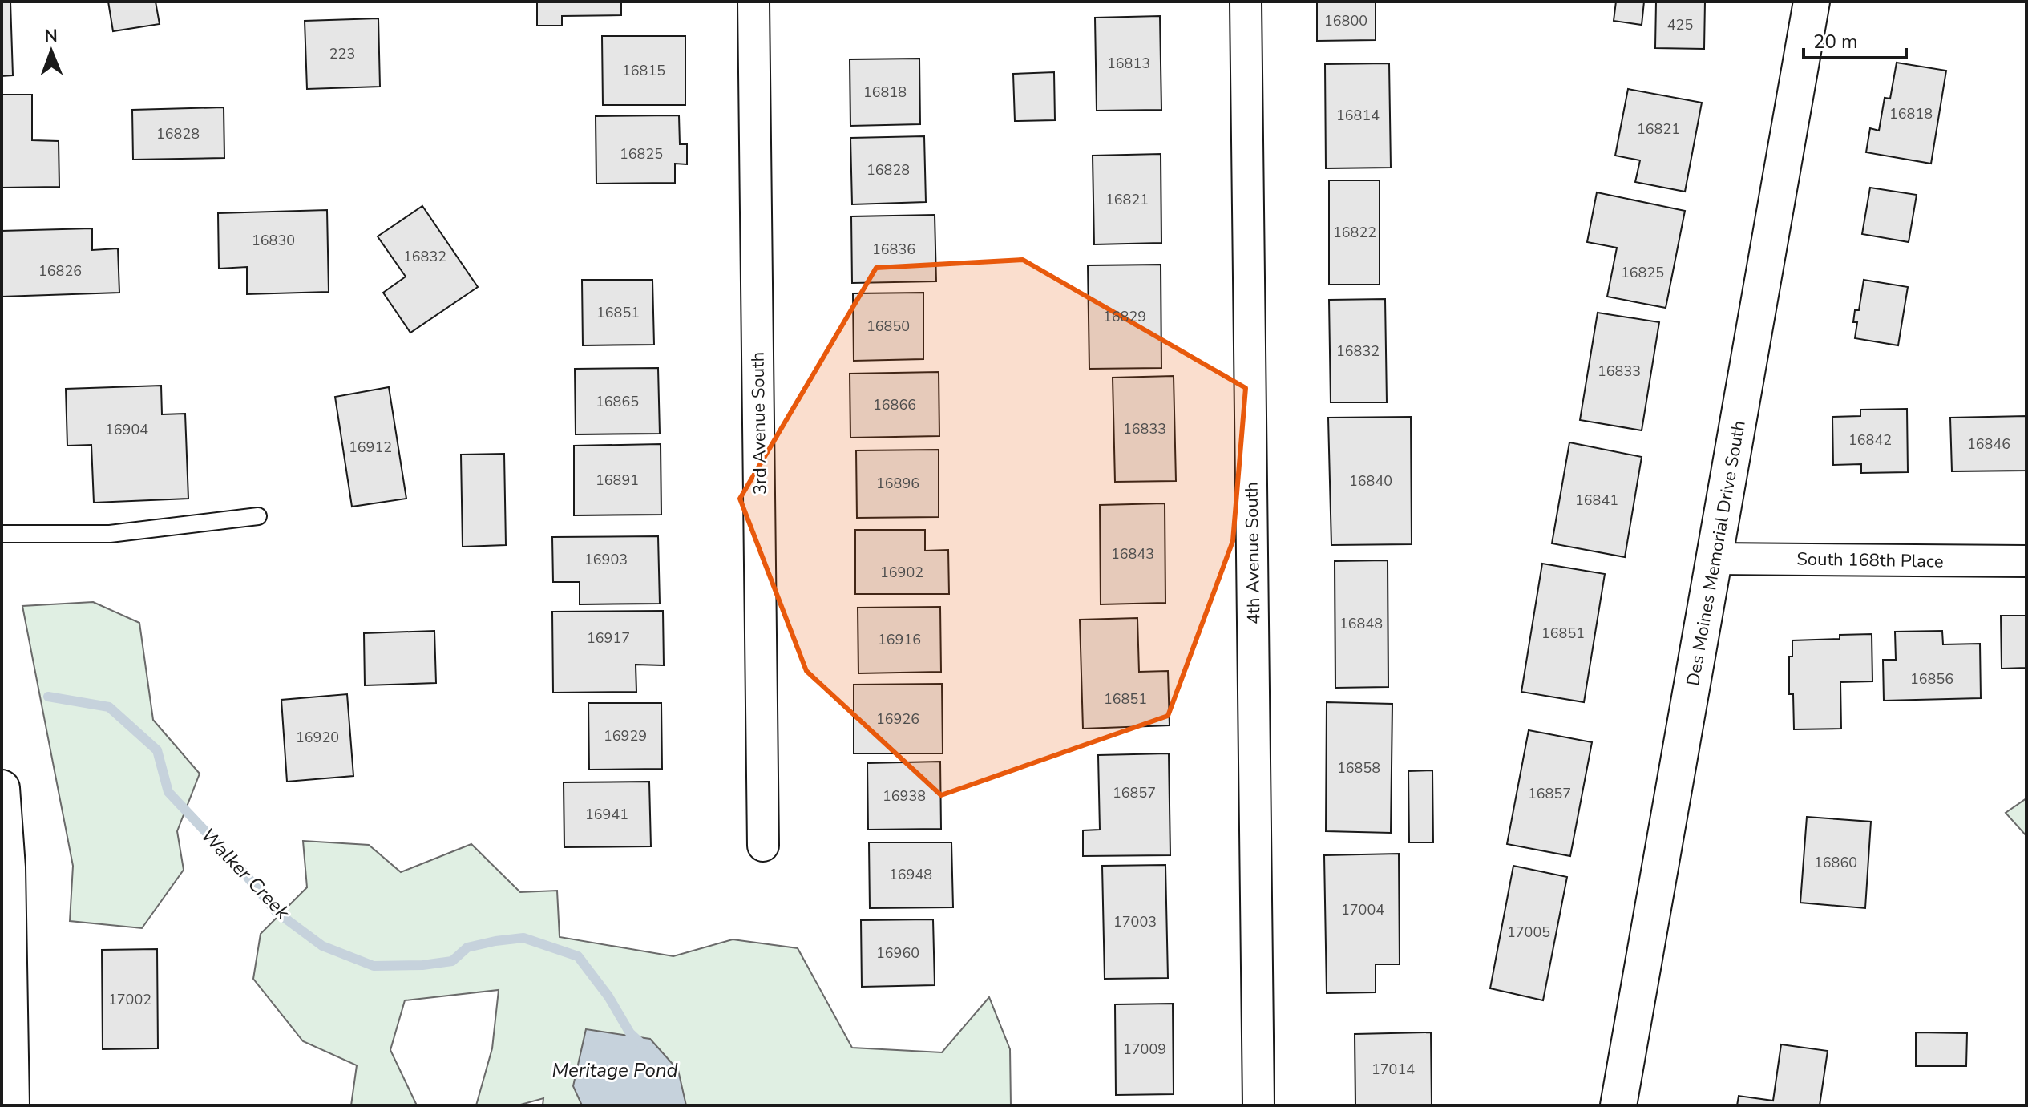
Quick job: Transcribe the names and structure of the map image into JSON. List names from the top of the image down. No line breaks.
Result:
{"streets":{"main road":["Des Moines Memorial Drive South"],"street":["3rd Avenue South","4th Avenue South","South 168th Place"]},"crossings":[["Des Moines Memorial Drive South","South 168th Place"]],"water":["Walker Creek","Meritage Pond"],"house_numbers":["16800","425","223","16813","16815","16818","16818","16814","16821","16828","16825","16828","16821","16822","16830","16836","16832","16826","16825","16851","16829","16850","16832","16833","16865","16866","16833","16904","16842","16846","16912","16891","16840","16896","16841","16843","16903","16902","16848","16851","16917","16916","16856","16851","16926","16929","16920","16858","16857","16857","16938","16941","16860","16948","17004","17003","17005","16960","17002","17009","17014"],"scale_bar":"20 m","north":"top"}
